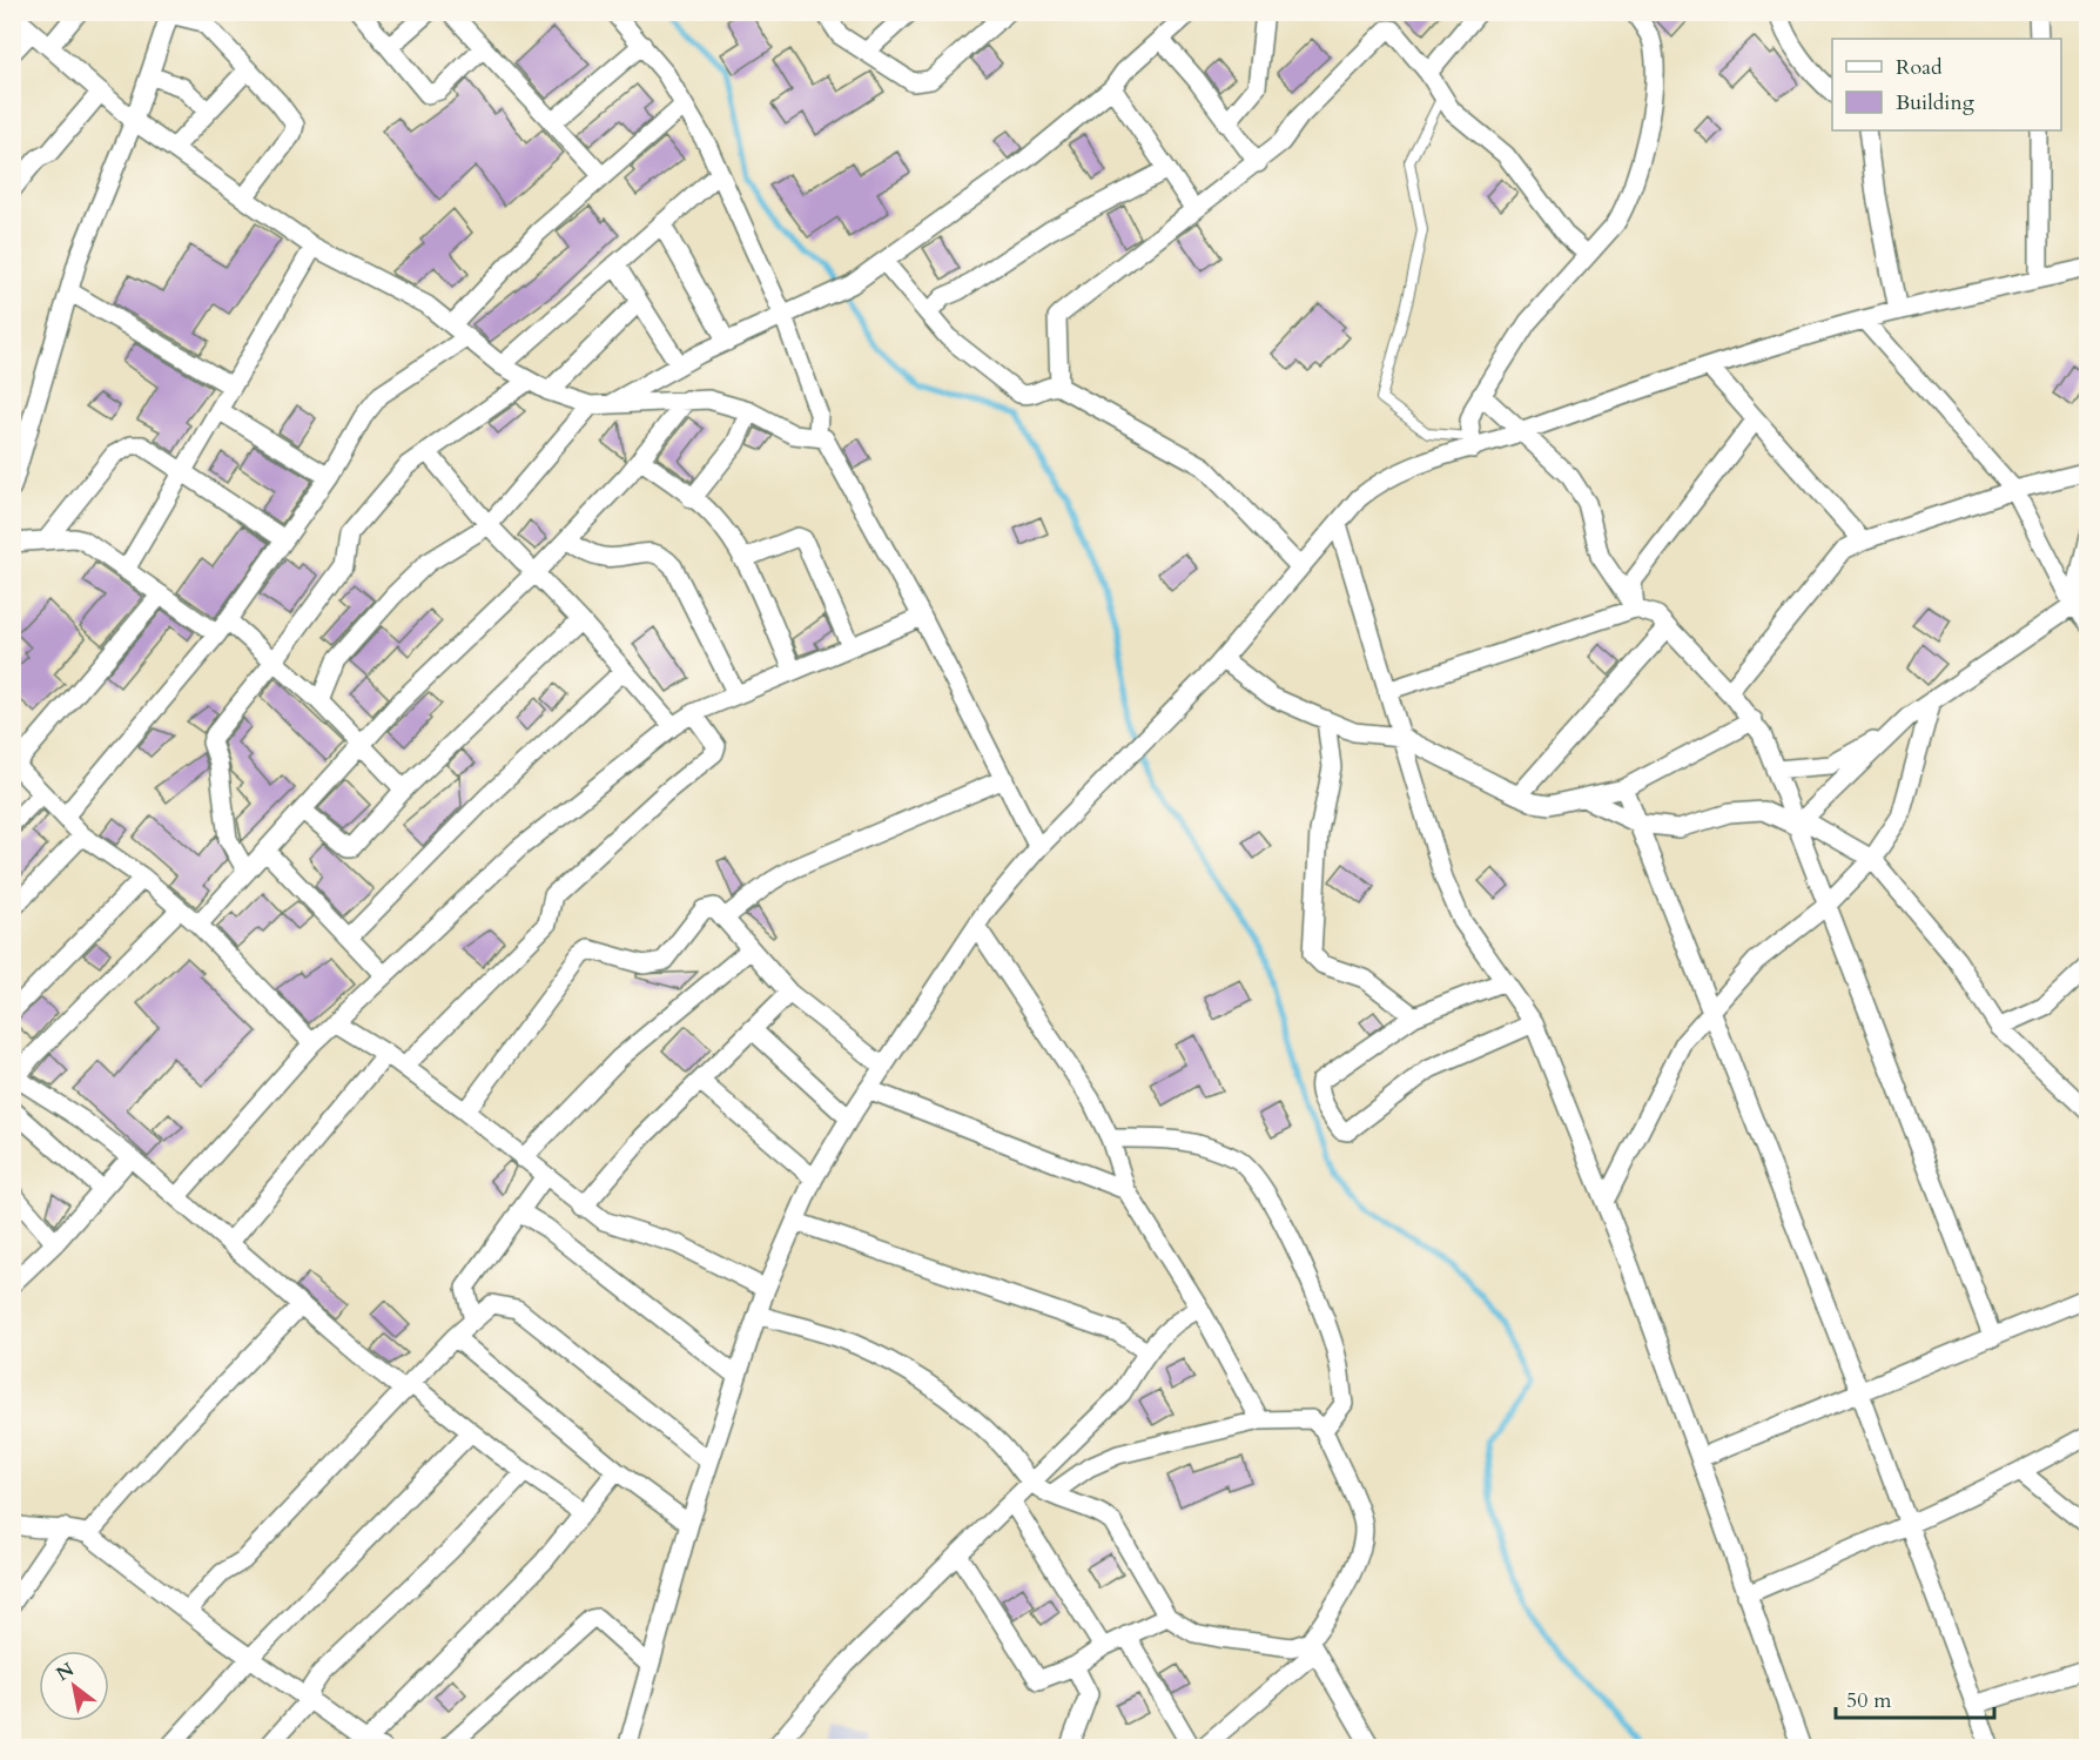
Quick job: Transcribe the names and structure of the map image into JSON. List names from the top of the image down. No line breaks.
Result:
{"legend":["Road","Building"],"scale_bar":"50 m","north":"top left"}
